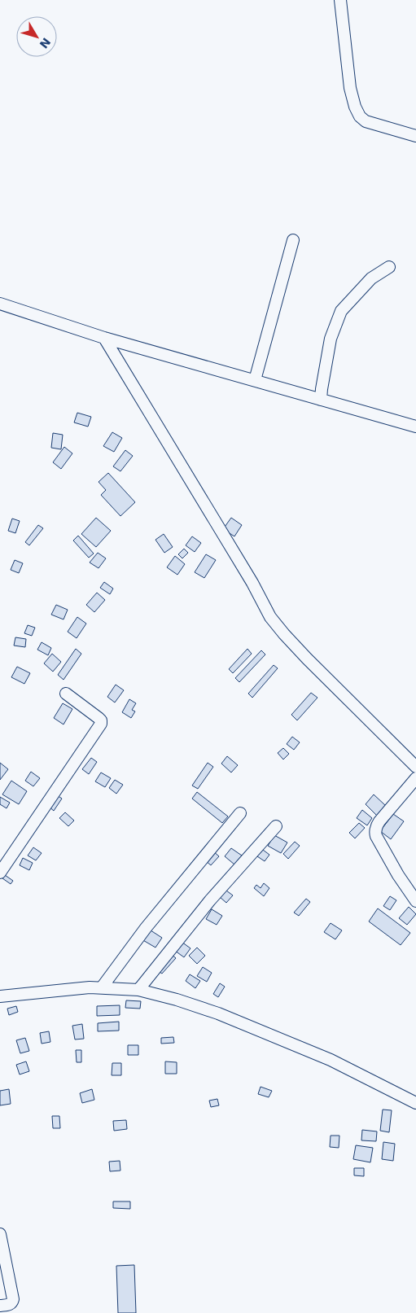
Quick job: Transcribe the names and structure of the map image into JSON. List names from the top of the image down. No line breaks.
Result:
{"north":"bottom right"}
